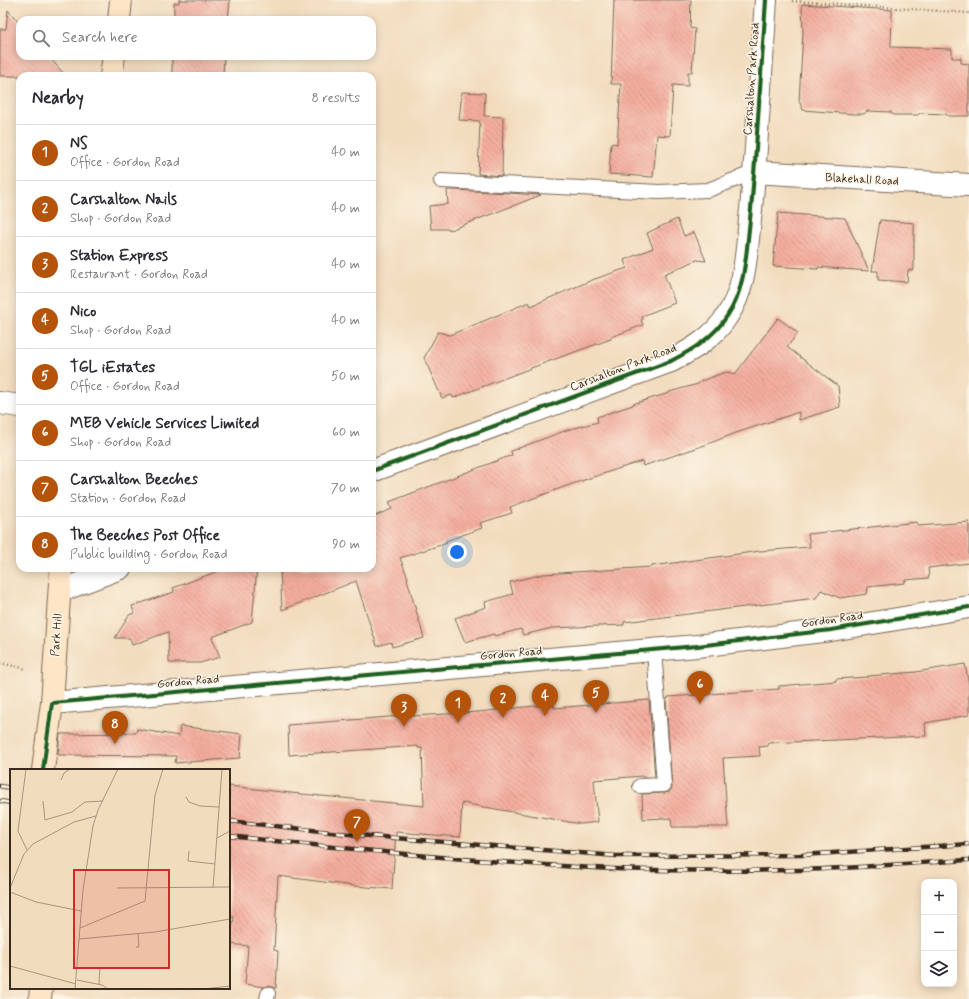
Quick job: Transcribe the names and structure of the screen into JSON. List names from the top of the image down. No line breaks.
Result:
{"streets":{"main road":["Park Hill"],"street":["Carshalton Park Road","Blakehall Road","Gordon Road"]},"crossings":[["Carshalton Park Road","Blakehall Road"],["Gordon Road","Park Hill"]],"page":{"search":"Search here","heading":["Nearby","8 results"],"list":[{"mark":"1","name":"NS","note":"Office · Gordon Road","value":"40 m"},{"mark":"2","name":"Carshalton Nails","note":"Shop · Gordon Road","value":"40 m"},{"mark":"3","name":"Station Express","note":"Restaurant · Gordon Road","value":"40 m"},{"mark":"4","name":"Nico","note":"Shop · Gordon Road","value":"40 m"},{"mark":"5","name":"TGL iEstates","note":"Office · Gordon Road","value":"50 m"},{"mark":"6","name":"MEB Vehicle Services Limited","note":"Shop · Gordon Road","value":"60 m"},{"mark":"7","name":"Carshalton Beeches","note":"Station · Gordon Road","value":"70 m"},{"mark":"8","name":"The Beeches Post Office","note":"Public building · Gordon Road","value":"90 m"}],"pins":["6","5","4","2","1","3","8","7"],"map_buttons":["+","−"]}}
